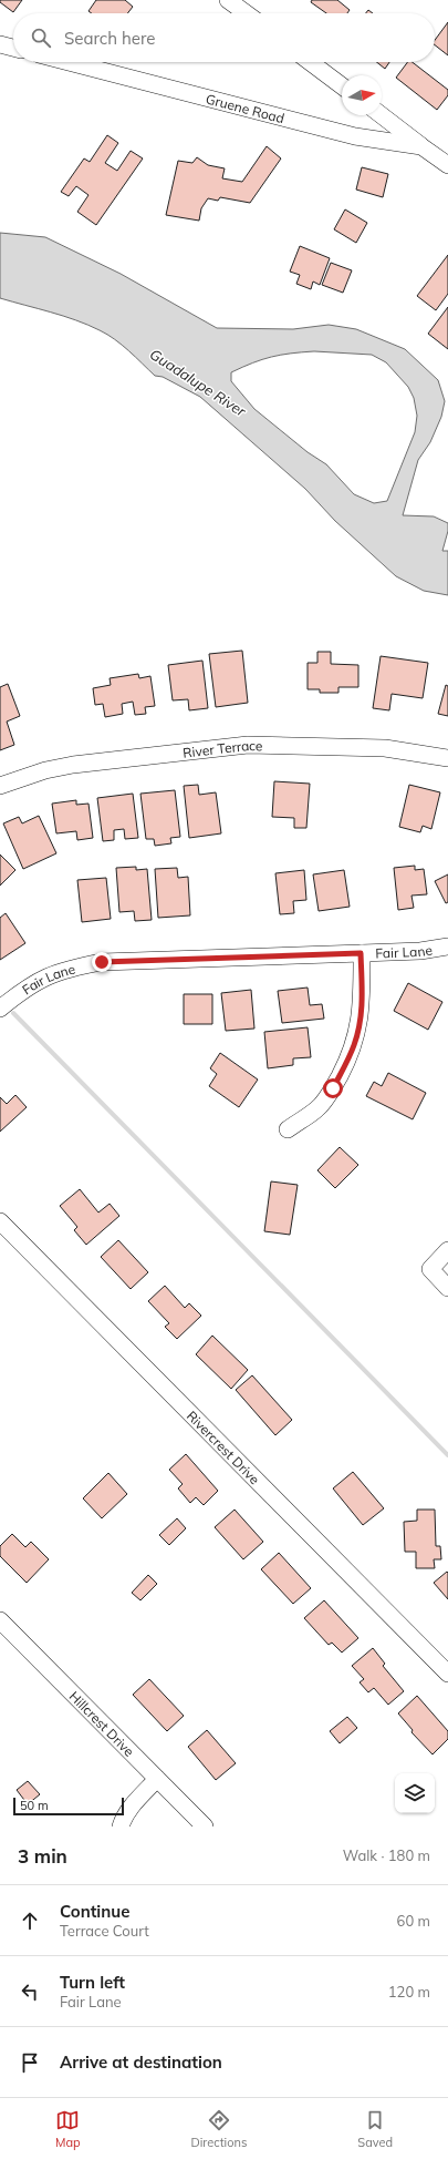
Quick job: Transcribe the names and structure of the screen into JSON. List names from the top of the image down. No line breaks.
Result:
{"streets":{"street":["Gruene Road","River Terrace","Fair Lane","Rivercrest Drive","Hillcrest Drive"]},"water":["Guadalupe River"],"scale_bar":"50 m","north":"right","page":{"search":"Search here","scale":"50 m","heading":["3 min","Walk · 180 m"],"list":[["Continue","Terrace Court","60 m"],["Turn left","Fair Lane","120 m"],"Arrive at destination"],"nav":["Map","Directions","Saved"]}}
